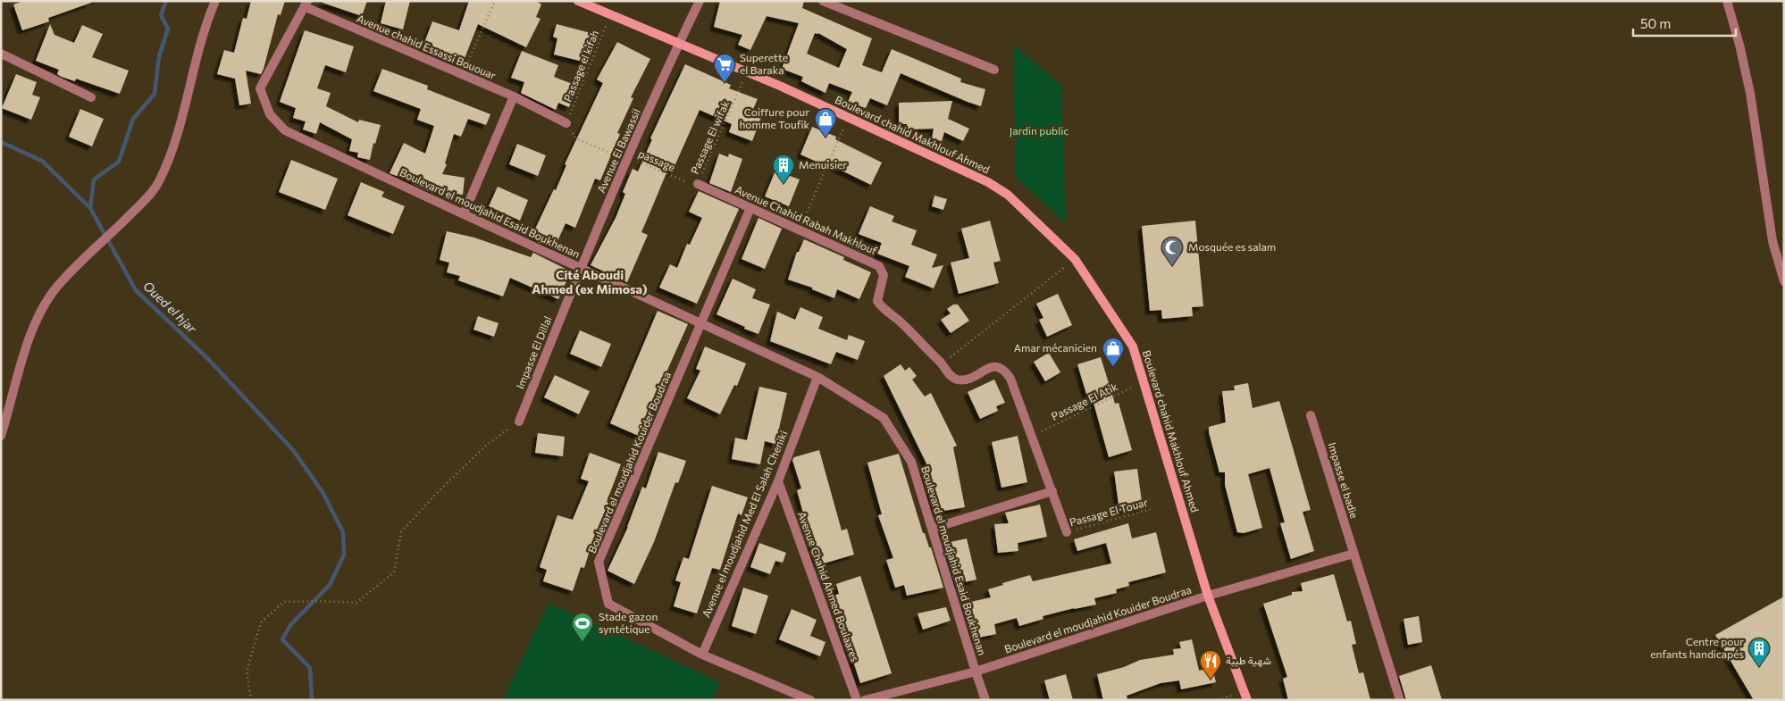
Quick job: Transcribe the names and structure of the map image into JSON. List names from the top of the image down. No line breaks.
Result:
{"streets":{"main road":["Boulevard chahid Makhlouf Ahmed"],"street":["Avenue chahid Essassi Bououar","Avenue El Bawassil","Boulevard el moudjahid Esaid Boukhenan","Avenue Chahid Rabah Makhlouf","Impasse El Dillal","Boulevard el moudjahid Kouider Boudraa","Impasse el badie","Avenue el moudjahid Med El Salah Cheniki","Avenue Chahid Ahmed Boulaares"],"path":["Passage el kifah","Passage El wifak","passage","Passage El Atik","Passage El Touar"]},"crossings":[["Avenue chahid Essassi Bououar","Passage el kifah"],["Avenue chahid Essassi Bououar","passage"],["Avenue chahid Essassi Bououar","Boulevard el moudjahid Esaid Boukhenan"],["Passage el kifah","Boulevard chahid Makhlouf Ahmed"],["Passage el kifah","passage"],["Boulevard chahid Makhlouf Ahmed","Passage El wifak"],["Boulevard chahid Makhlouf Ahmed","Avenue El Bawassil"],["Boulevard chahid Makhlouf Ahmed","Passage El Atik"],["Boulevard chahid Makhlouf Ahmed","Boulevard el moudjahid Kouider Boudraa"],["Passage El wifak","passage"],["Passage El wifak","Avenue Chahid Rabah Makhlouf"],["Avenue El Bawassil","passage"],["Avenue El Bawassil","Boulevard el moudjahid Esaid Boukhenan"],["Avenue El Bawassil","Impasse El Dillal"],["passage","Avenue Chahid Rabah Makhlouf"],["Boulevard el moudjahid Esaid Boukhenan","Impasse El Dillal"],["Boulevard el moudjahid Esaid Boukhenan","Boulevard el moudjahid Kouider Boudraa"],["Boulevard el moudjahid Esaid Boukhenan","Avenue el moudjahid Med El Salah Cheniki"],["Avenue Chahid Rabah Makhlouf","Passage El Atik"],["Avenue Chahid Rabah Makhlouf","Boulevard el moudjahid Kouider Boudraa"],["Avenue Chahid Rabah Makhlouf","Passage El Touar"],["Boulevard el moudjahid Kouider Boudraa","Impasse el badie"],["Boulevard el moudjahid Kouider Boudraa","Avenue el moudjahid Med El Salah Cheniki"],["Avenue el moudjahid Med El Salah Cheniki","Avenue Chahid Ahmed Boulaares"]],"districts":["Cité Aboudi Ahmed (ex Mimosa)"],"water":["Oued el hjar"],"parks":["Jardin public"],"places":{"supermarket":["Superette el Baraka"],"shop":["Coiffure pour homme Toufik","Amar mécanicien"],"building":["Menuisier","Centre pour enfants handicapés"],"mosque":["Mosquée es salam"],"sports":["Stade gazon syntétique"],"restaurant":["شهية طيبة"]},"scale_bar":"50 m"}
